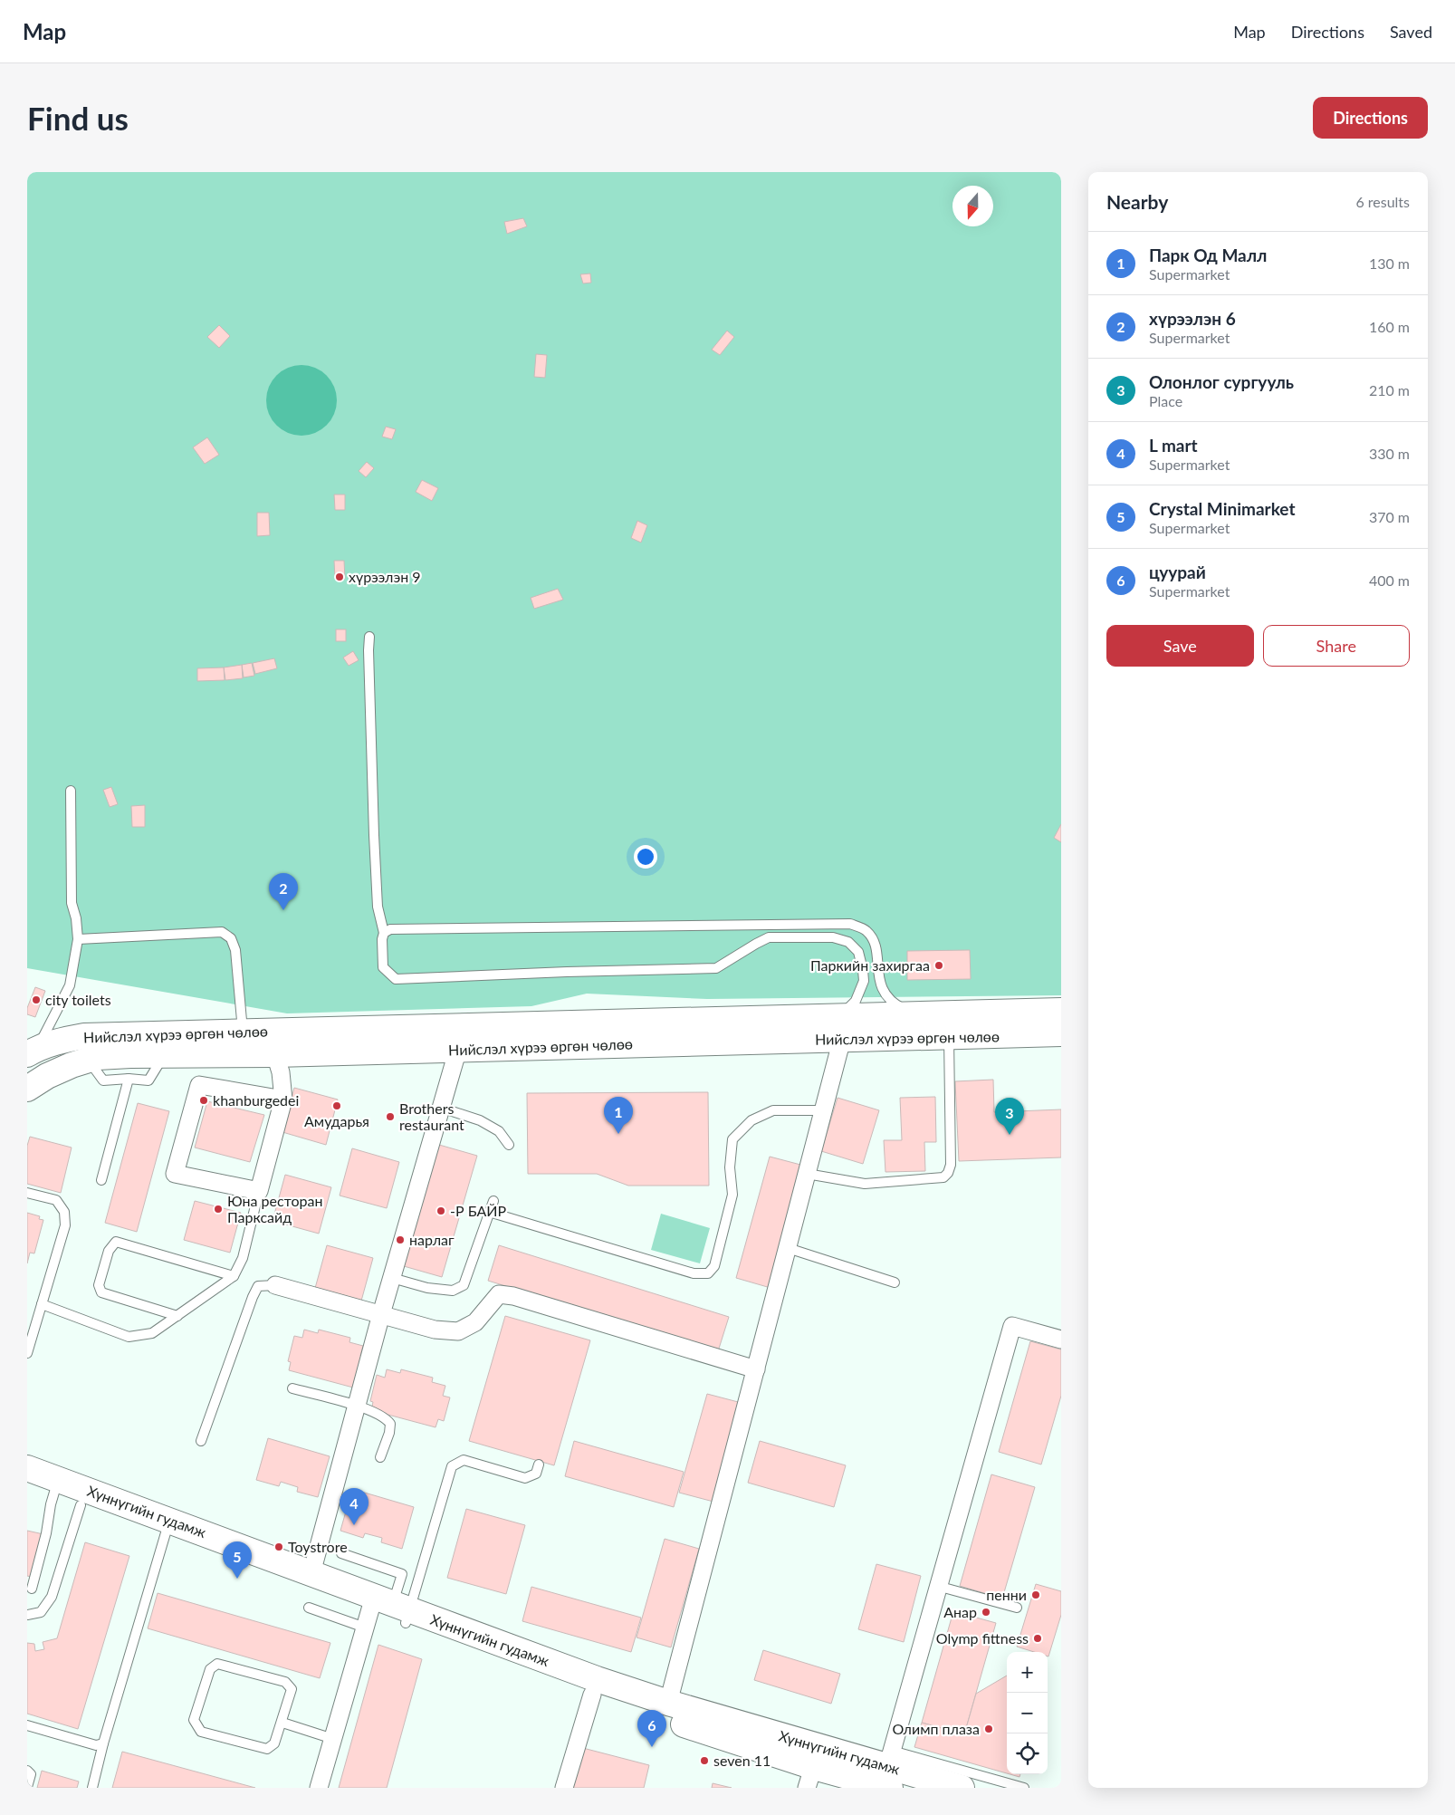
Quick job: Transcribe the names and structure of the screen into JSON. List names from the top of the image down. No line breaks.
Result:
{"streets":{"main road":["Нийслэл хүрээ өргөн чөлөө","Хүннүгийн гудамж"]},"places":["хүрээлэн 9","Паркийн захиргаа","city toilets","khanburgedei","Амударья","Brothers restaurant","Юна ресторан Парксайд","-Р БАЙР","нарлаг","Toystrore","пенни","Анар","Olymp fittness","Олимп плаза","seven 11"],"north":"bottom","page":{"header":"Map","nav":["Map","Directions","Saved"],"buttons":["Directions",["Save","Share"]],"title":"Find us","heading":["Nearby","6 results"],"list":[{"mark":"1","name":"Парк Од Малл","note":"Supermarket","value":"130 m"},{"mark":"2","name":"хүрээлэн 6","note":"Supermarket","value":"160 m"},{"mark":"3","name":"Олонлог сургууль","note":"Place","value":"210 m"},{"mark":"4","name":"L mart","note":"Supermarket","value":"330 m"},{"mark":"5","name":"Crystal Minimarket","note":"Supermarket","value":"370 m"},{"mark":"6","name":"цуурай","note":"Supermarket","value":"400 m"}],"pins":["2","1","3","4","5","6"],"map_buttons":["+","−"]}}
